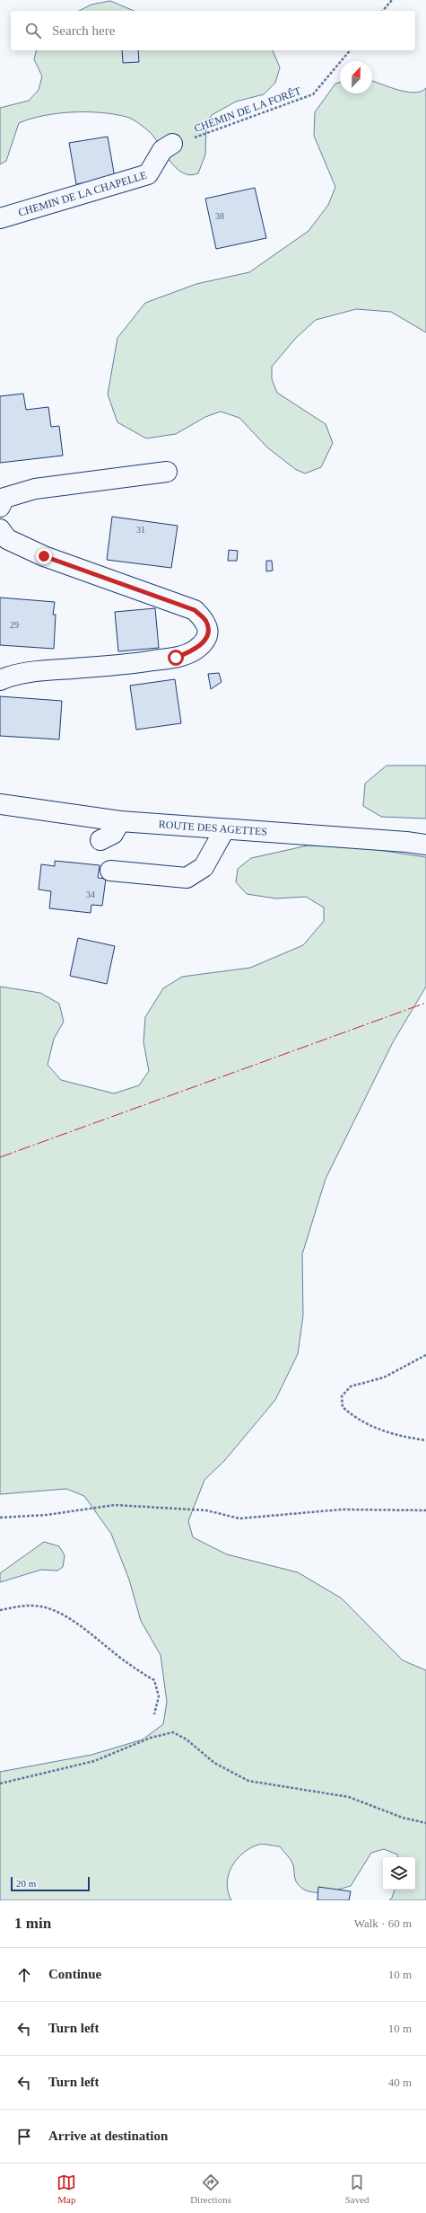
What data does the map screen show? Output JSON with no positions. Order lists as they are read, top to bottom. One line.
{"streets":{"street":["CHEMIN DE LA CHAPELLE","ROUTE DES AGETTES"],"path":["CHEMIN DE LA FORÊT"]},"crossings":[["CHEMIN DE LA FORÊT","CHEMIN DE LA CHAPELLE"]],"house_numbers":["38","31","29","34"],"scale_bar":"20 m","north":"top right","page":{"search":"Search here","scale":"20 m","heading":["1 min","Walk · 60 m"],"list":[["Continue","10 m"],["Turn left","10 m"],["Turn left","40 m"],"Arrive at destination"],"nav":["Map","Directions","Saved"]}}
